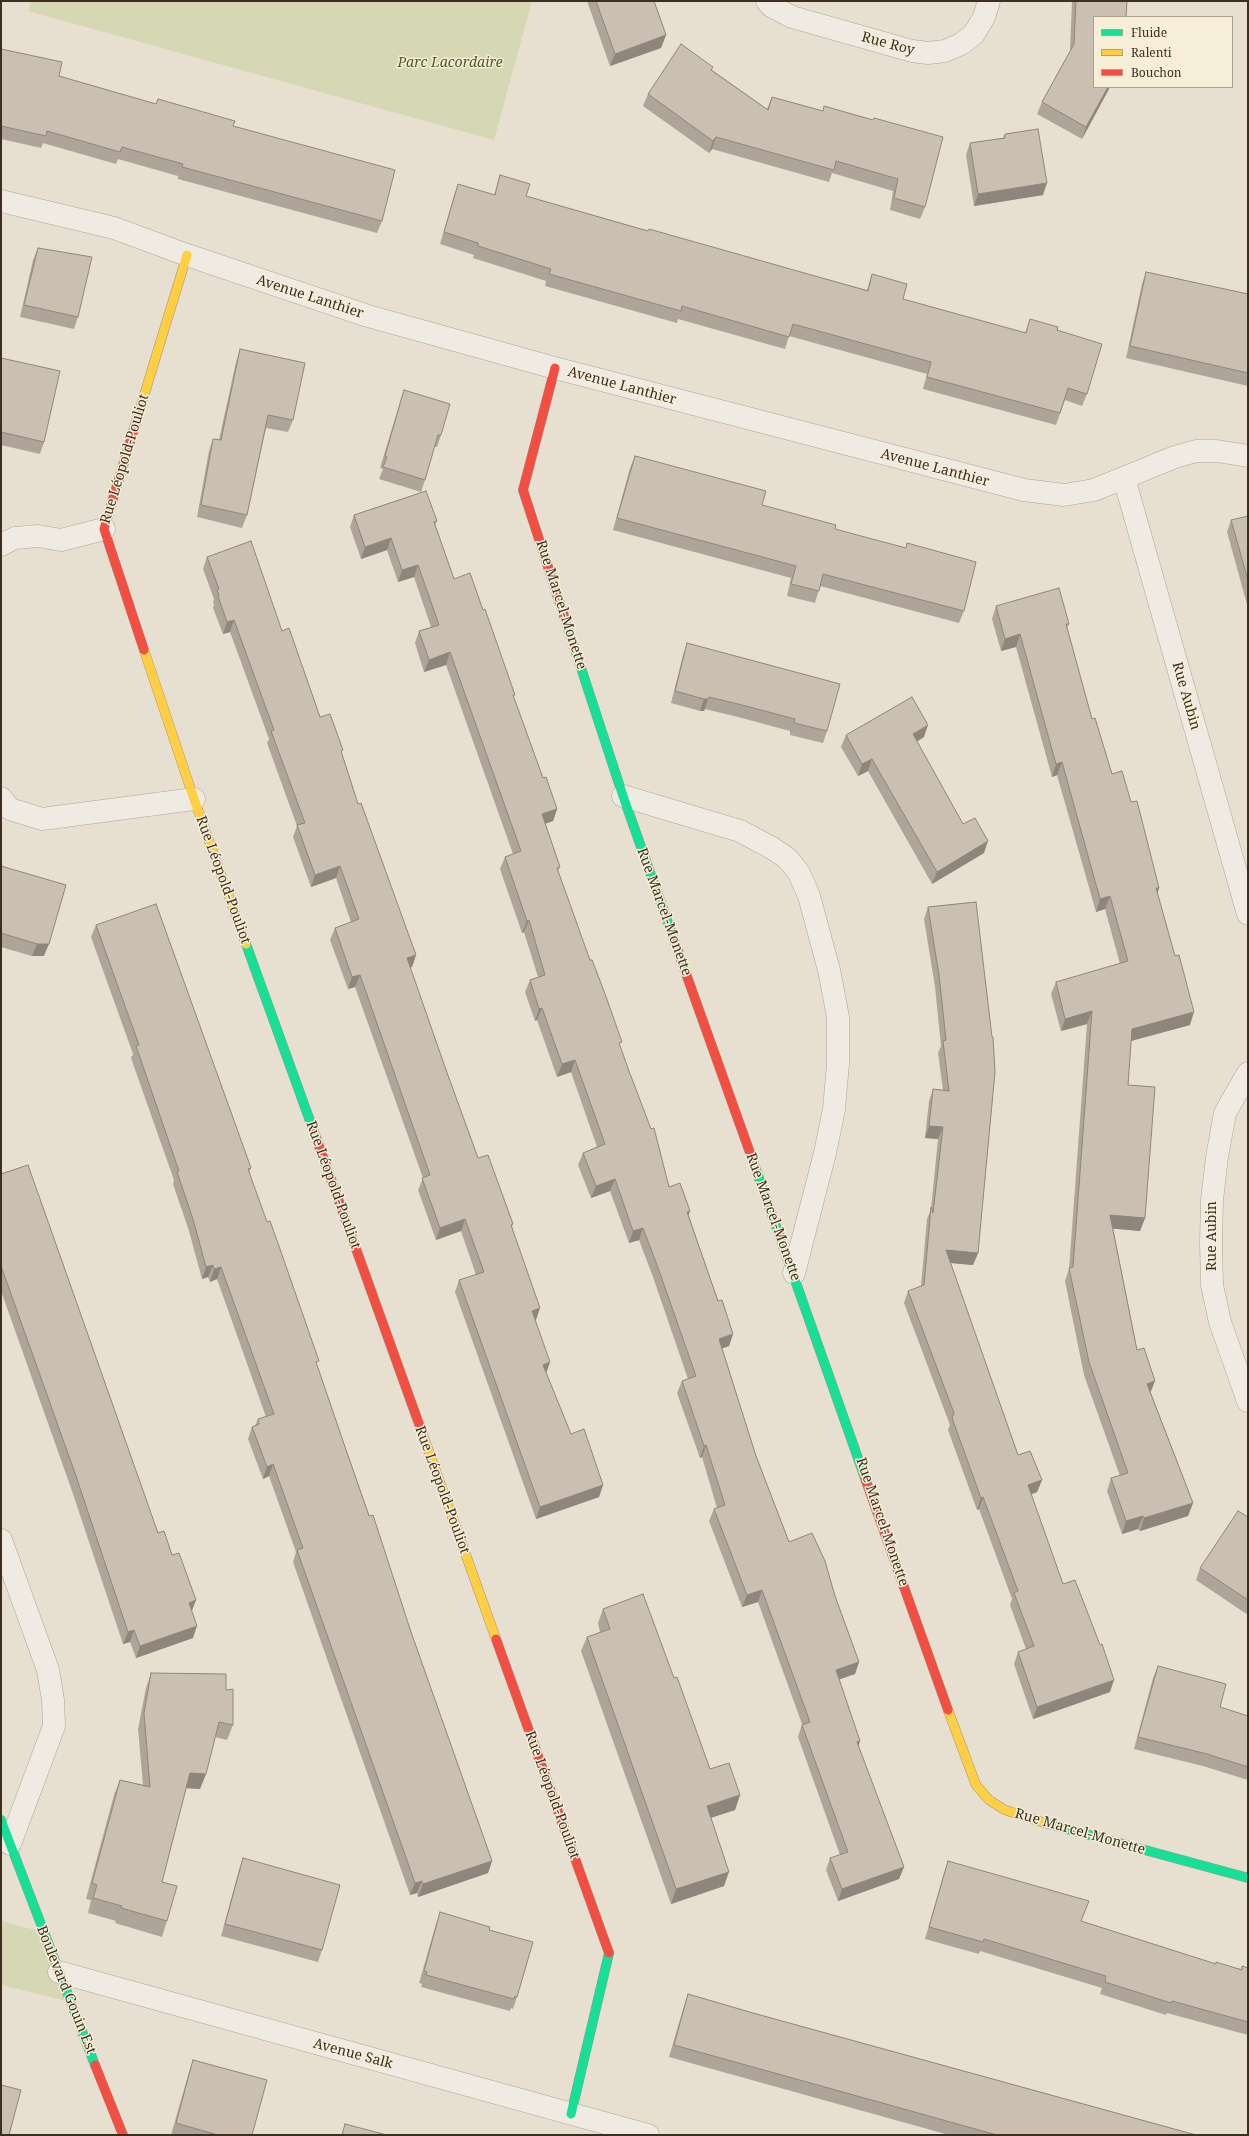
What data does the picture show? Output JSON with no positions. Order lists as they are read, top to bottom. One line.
{"streets":{"street":["Rue Roy","Avenue Lanthier","Rue Léopold-Pouliot","Rue Marcel-Monette","Rue Aubin","Boulevard Gouin Est","Avenue Salk"]},"crossings":[["Avenue Lanthier","Rue Léopold-Pouliot"],["Avenue Lanthier","Rue Marcel-Monette"],["Avenue Lanthier","Rue Aubin"],["Rue Léopold-Pouliot","Avenue Salk"],["Boulevard Gouin Est","Avenue Salk"]],"parks":["Parc Lacordaire"],"legend":["Fluide","Ralenti","Bouchon"]}
